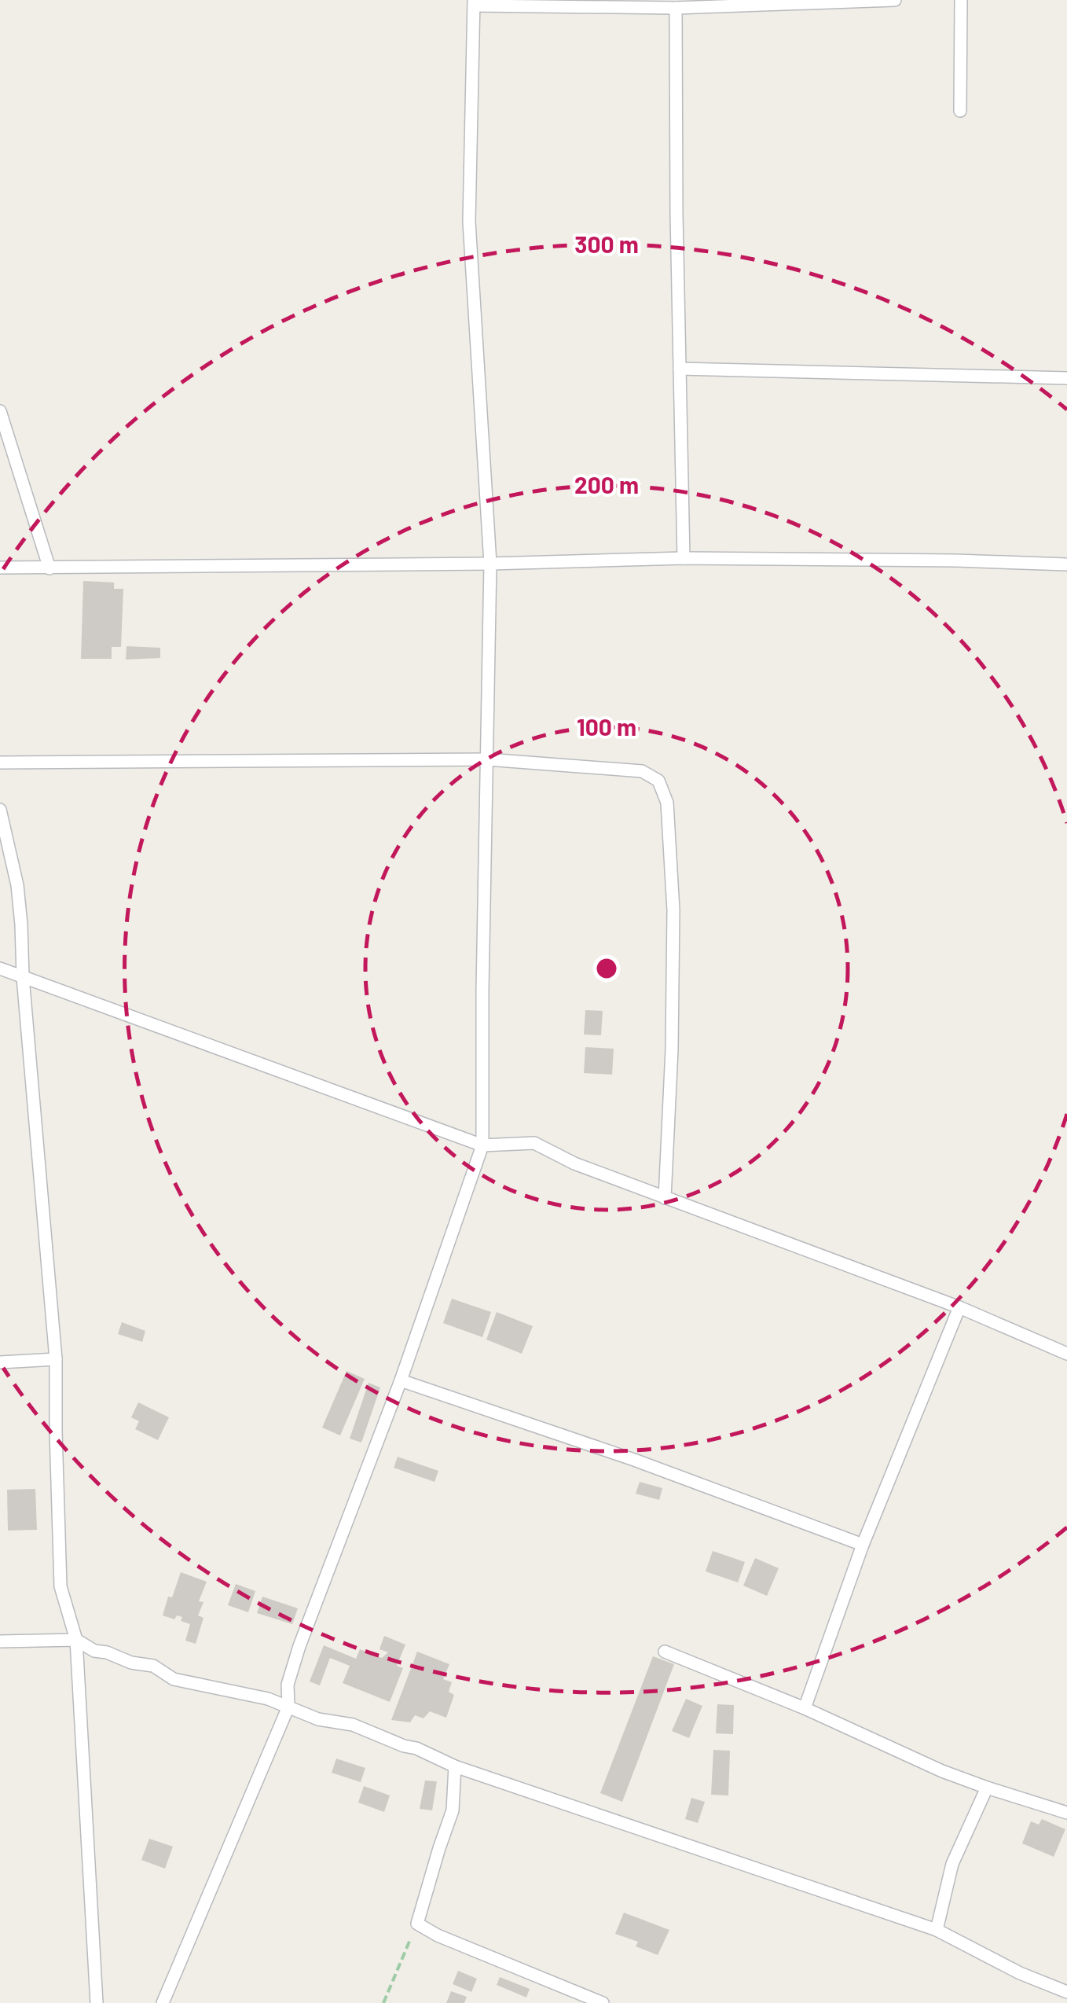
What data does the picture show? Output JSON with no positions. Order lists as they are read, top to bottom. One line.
{"rings":["300 m","200 m","100 m"]}
